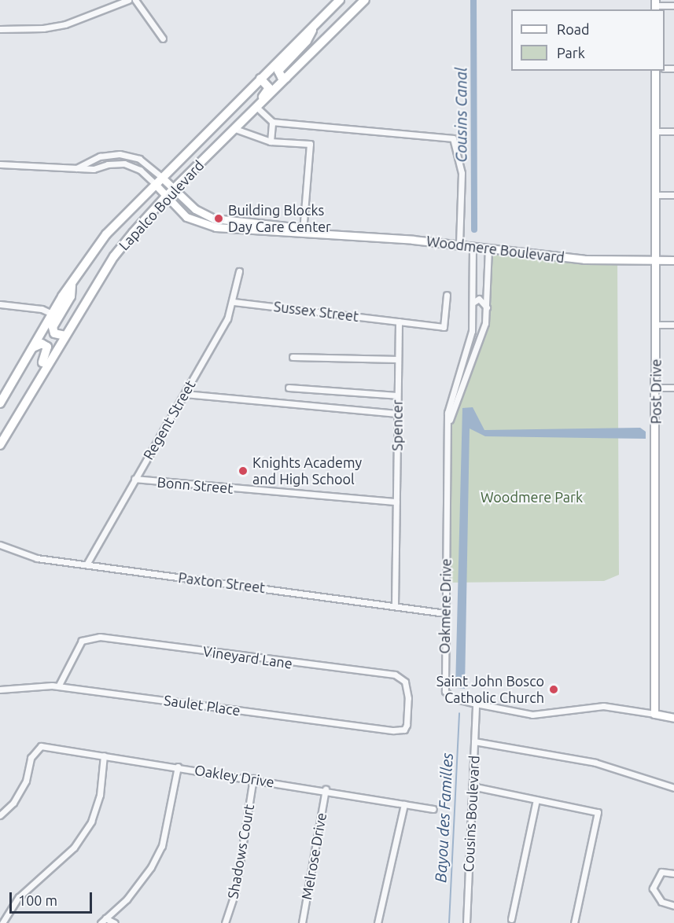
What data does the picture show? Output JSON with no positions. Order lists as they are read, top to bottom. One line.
{"streets":{"main road":["Lapalco Boulevard"],"street":["Woodmere Boulevard","Sussex Street","Post Drive","Regent Street","Spencer","Bonn Street","Paxton Street","Oakmere Drive","Vineyard Lane","Saulet Place","Oakley Drive","Cousins Boulevard","Shadows Court","Melrose Drive"]},"crossings":[["Lapalco Boulevard","Woodmere Boulevard"],["Woodmere Boulevard","Post Drive"],["Woodmere Boulevard","Oakmere Drive"],["Sussex Street","Regent Street"],["Sussex Street","Spencer"],["Post Drive","Oakmere Drive"],["Regent Street","Bonn Street"],["Regent Street","Paxton Street"],["Spencer","Bonn Street"],["Spencer","Paxton Street"],["Paxton Street","Oakmere Drive"],["Oakmere Drive","Cousins Boulevard"],["Vineyard Lane","Saulet Place"],["Oakley Drive","Shadows Court"],["Oakley Drive","Melrose Drive"]],"water":["Cousins Canal","Bayou des Familles"],"parks":["Woodmere Park"],"places":["Building Blocks Day Care Center","Knights Academy and High School","Saint John Bosco Catholic Church"],"legend":["Road","Park"],"scale_bar":"100 m"}
